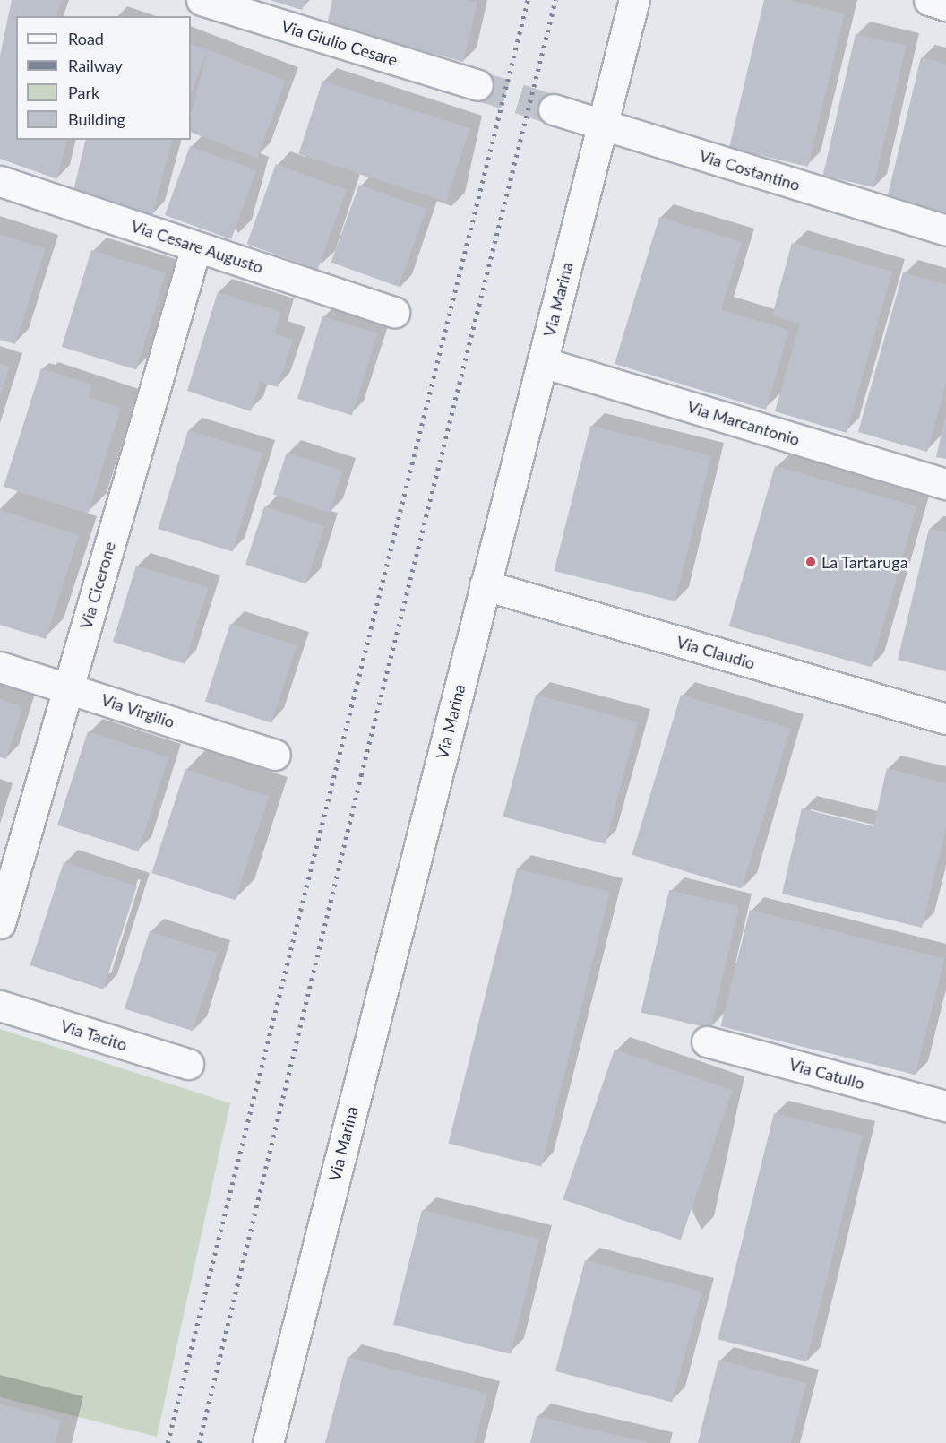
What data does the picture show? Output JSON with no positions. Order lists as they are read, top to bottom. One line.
{"streets":{"street":["Via Giulio Cesare","Via Costantino","Via Cesare Augusto","Via Marina","Via Marcantonio","Via Cicerone","Via Claudio","Via Virgilio","Via Tacito","Via Catullo"]},"crossings":[["Via Costantino","Via Marina"],["Via Cesare Augusto","Via Cicerone"],["Via Marina","Via Marcantonio"],["Via Marina","Via Claudio"],["Via Cicerone","Via Virgilio"]],"places":["La Tartaruga"],"legend":["Road","Railway","Park","Building"]}
